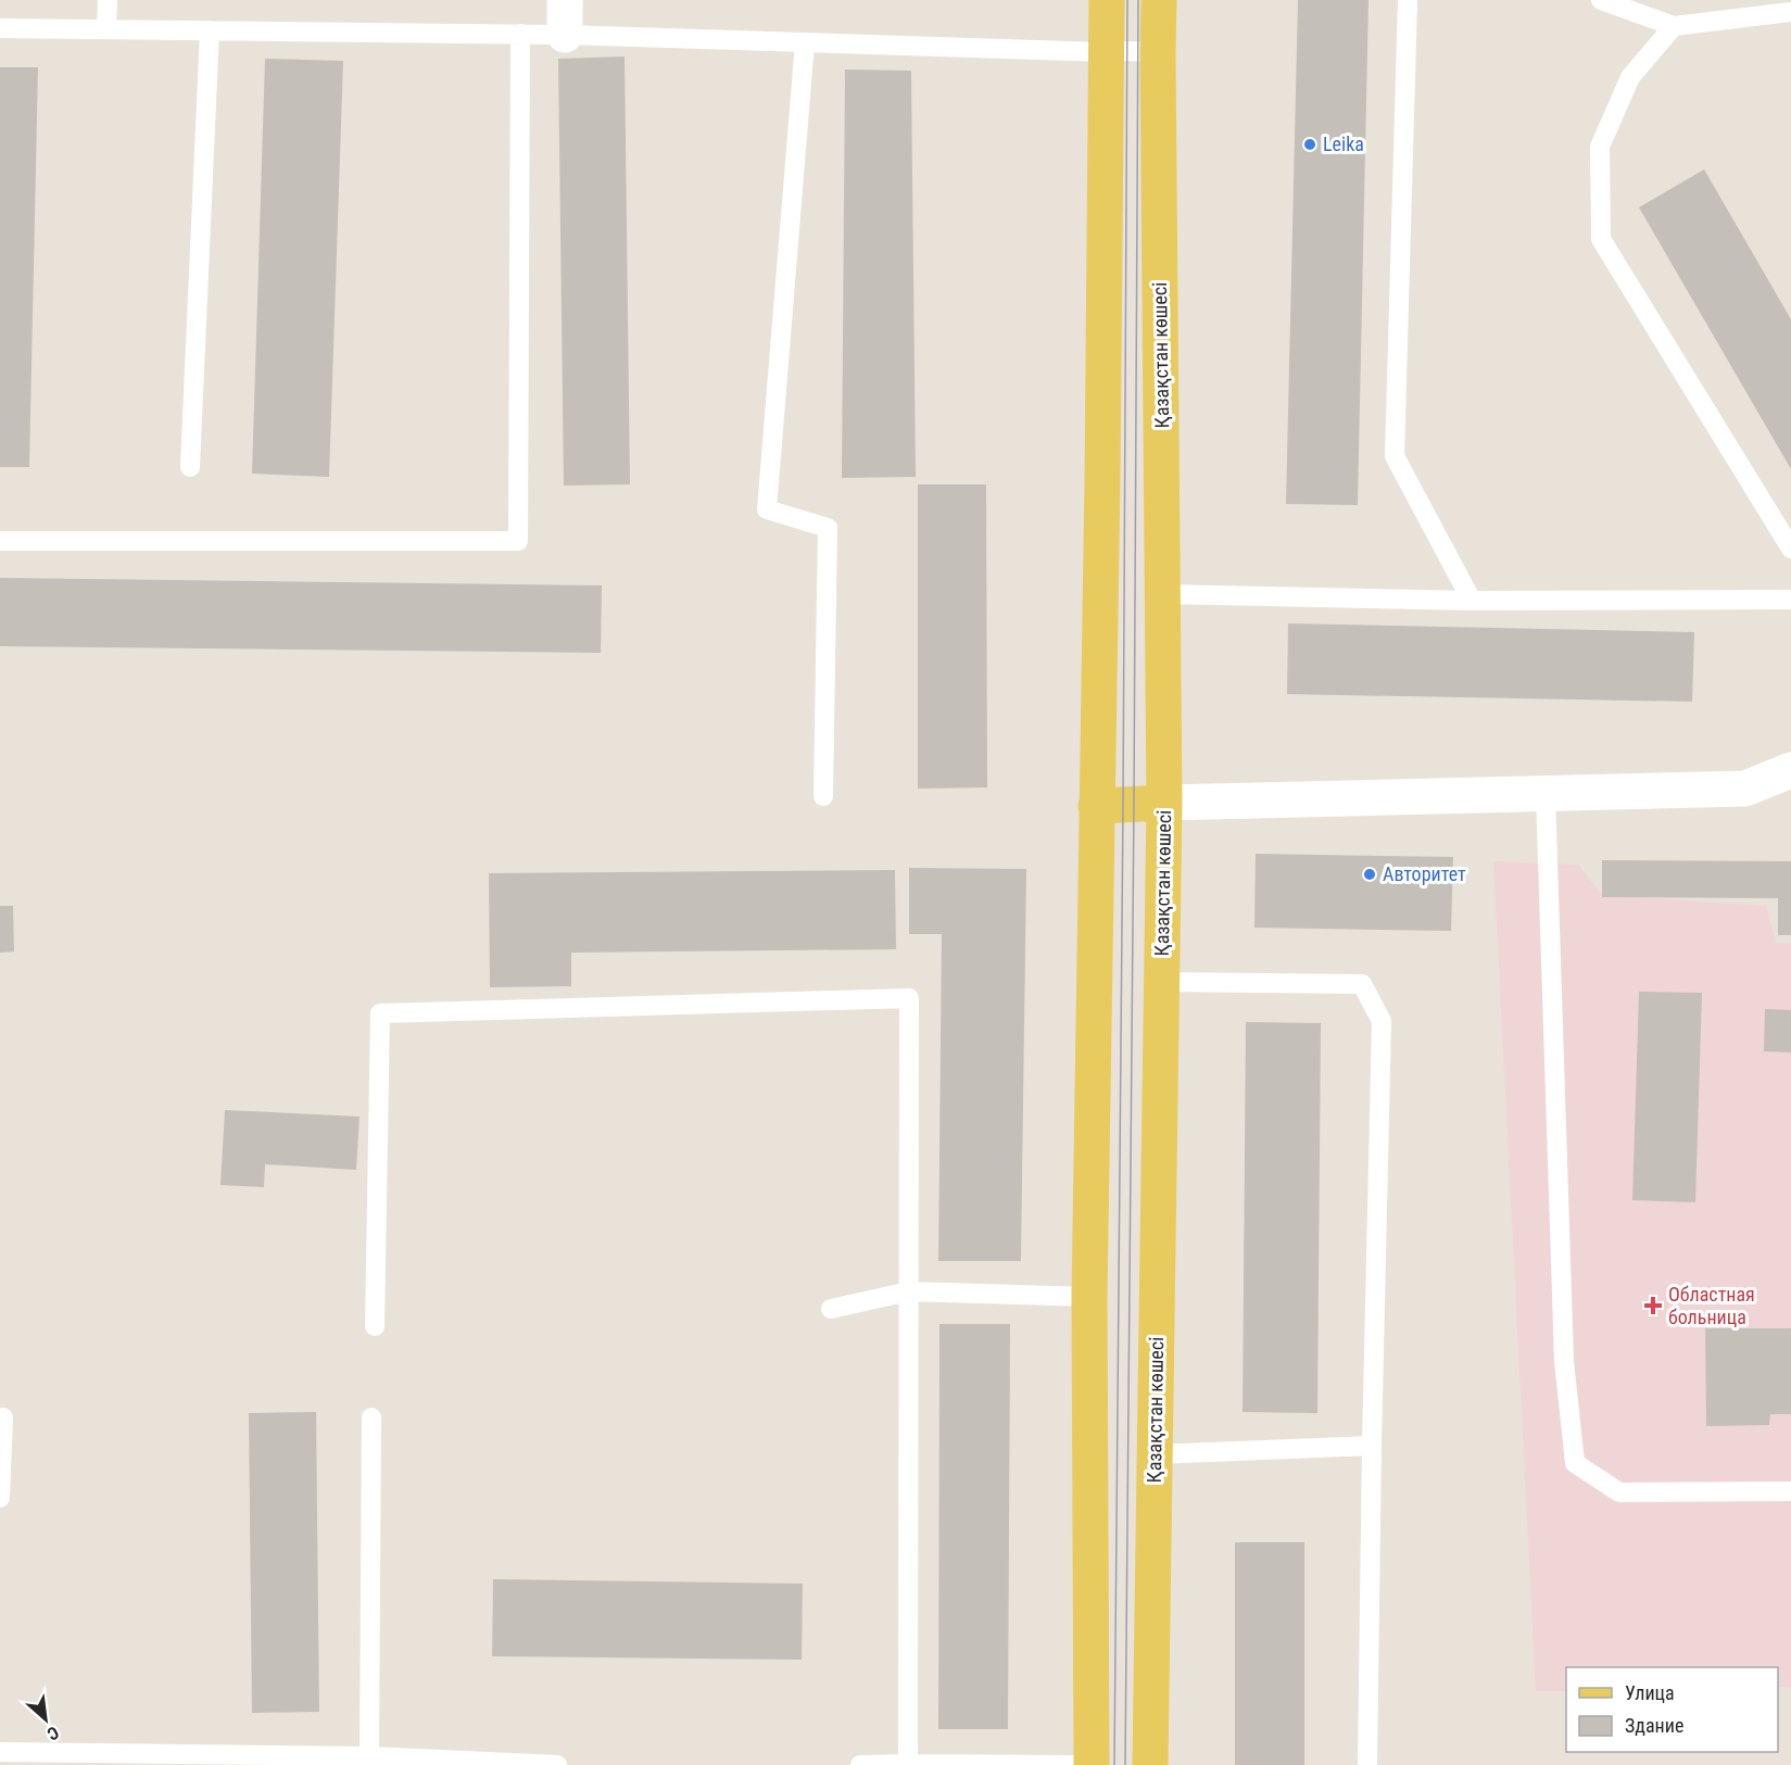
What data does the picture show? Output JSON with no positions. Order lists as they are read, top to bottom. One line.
{"streets":{"main road":["Қазақстан көшесі"]},"places":{"other":["Leika","Авторитет"],"health":["Областная больница"]},"legend":["Улица","Здание"],"north":"bottom right"}
